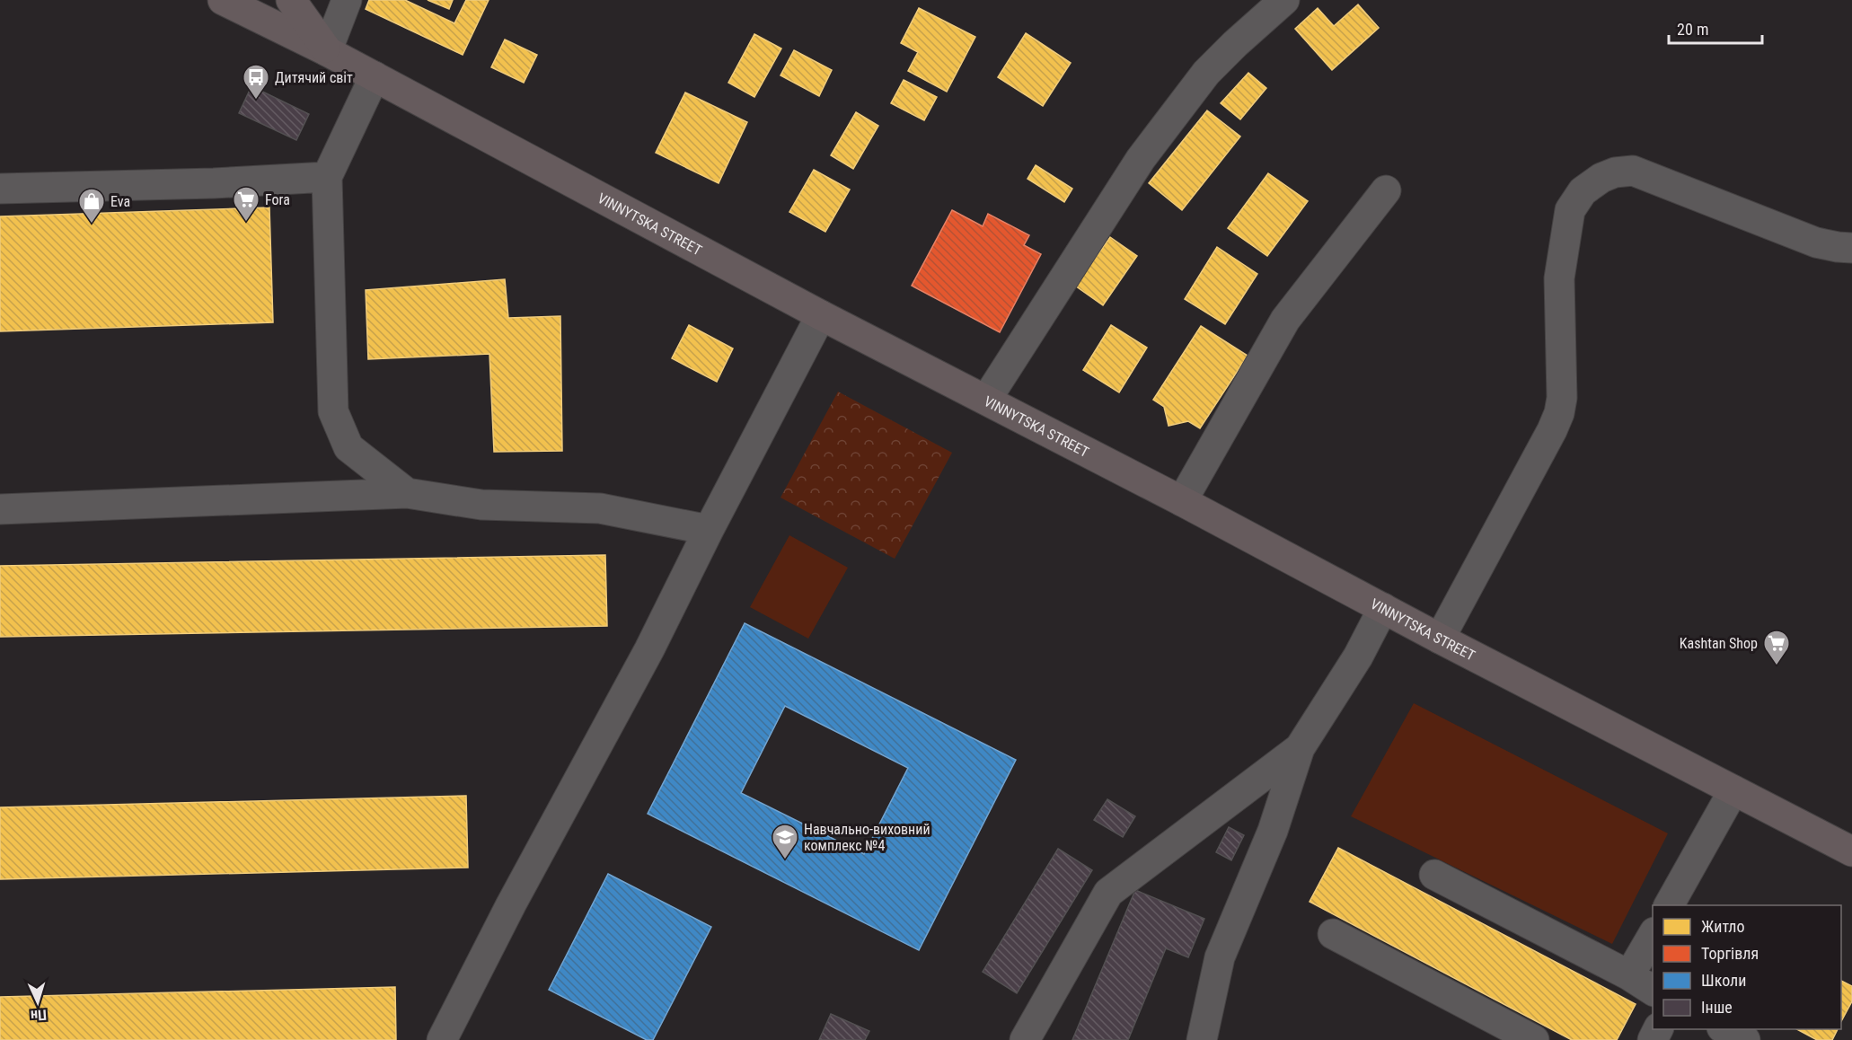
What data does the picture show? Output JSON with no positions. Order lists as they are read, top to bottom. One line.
{"streets":{"main road":["VINNYTSKA STREET"]},"places":{"bus stop":["Дитячий світ"],"supermarket":["Fora","Kashtan Shop"],"shop":["Eva"],"school or university":["Навчально-виховний комплекс №4"]},"legend":["Житло","Торгівля","Школи","Інше"],"scale_bar":"20 m","north":"bottom"}
